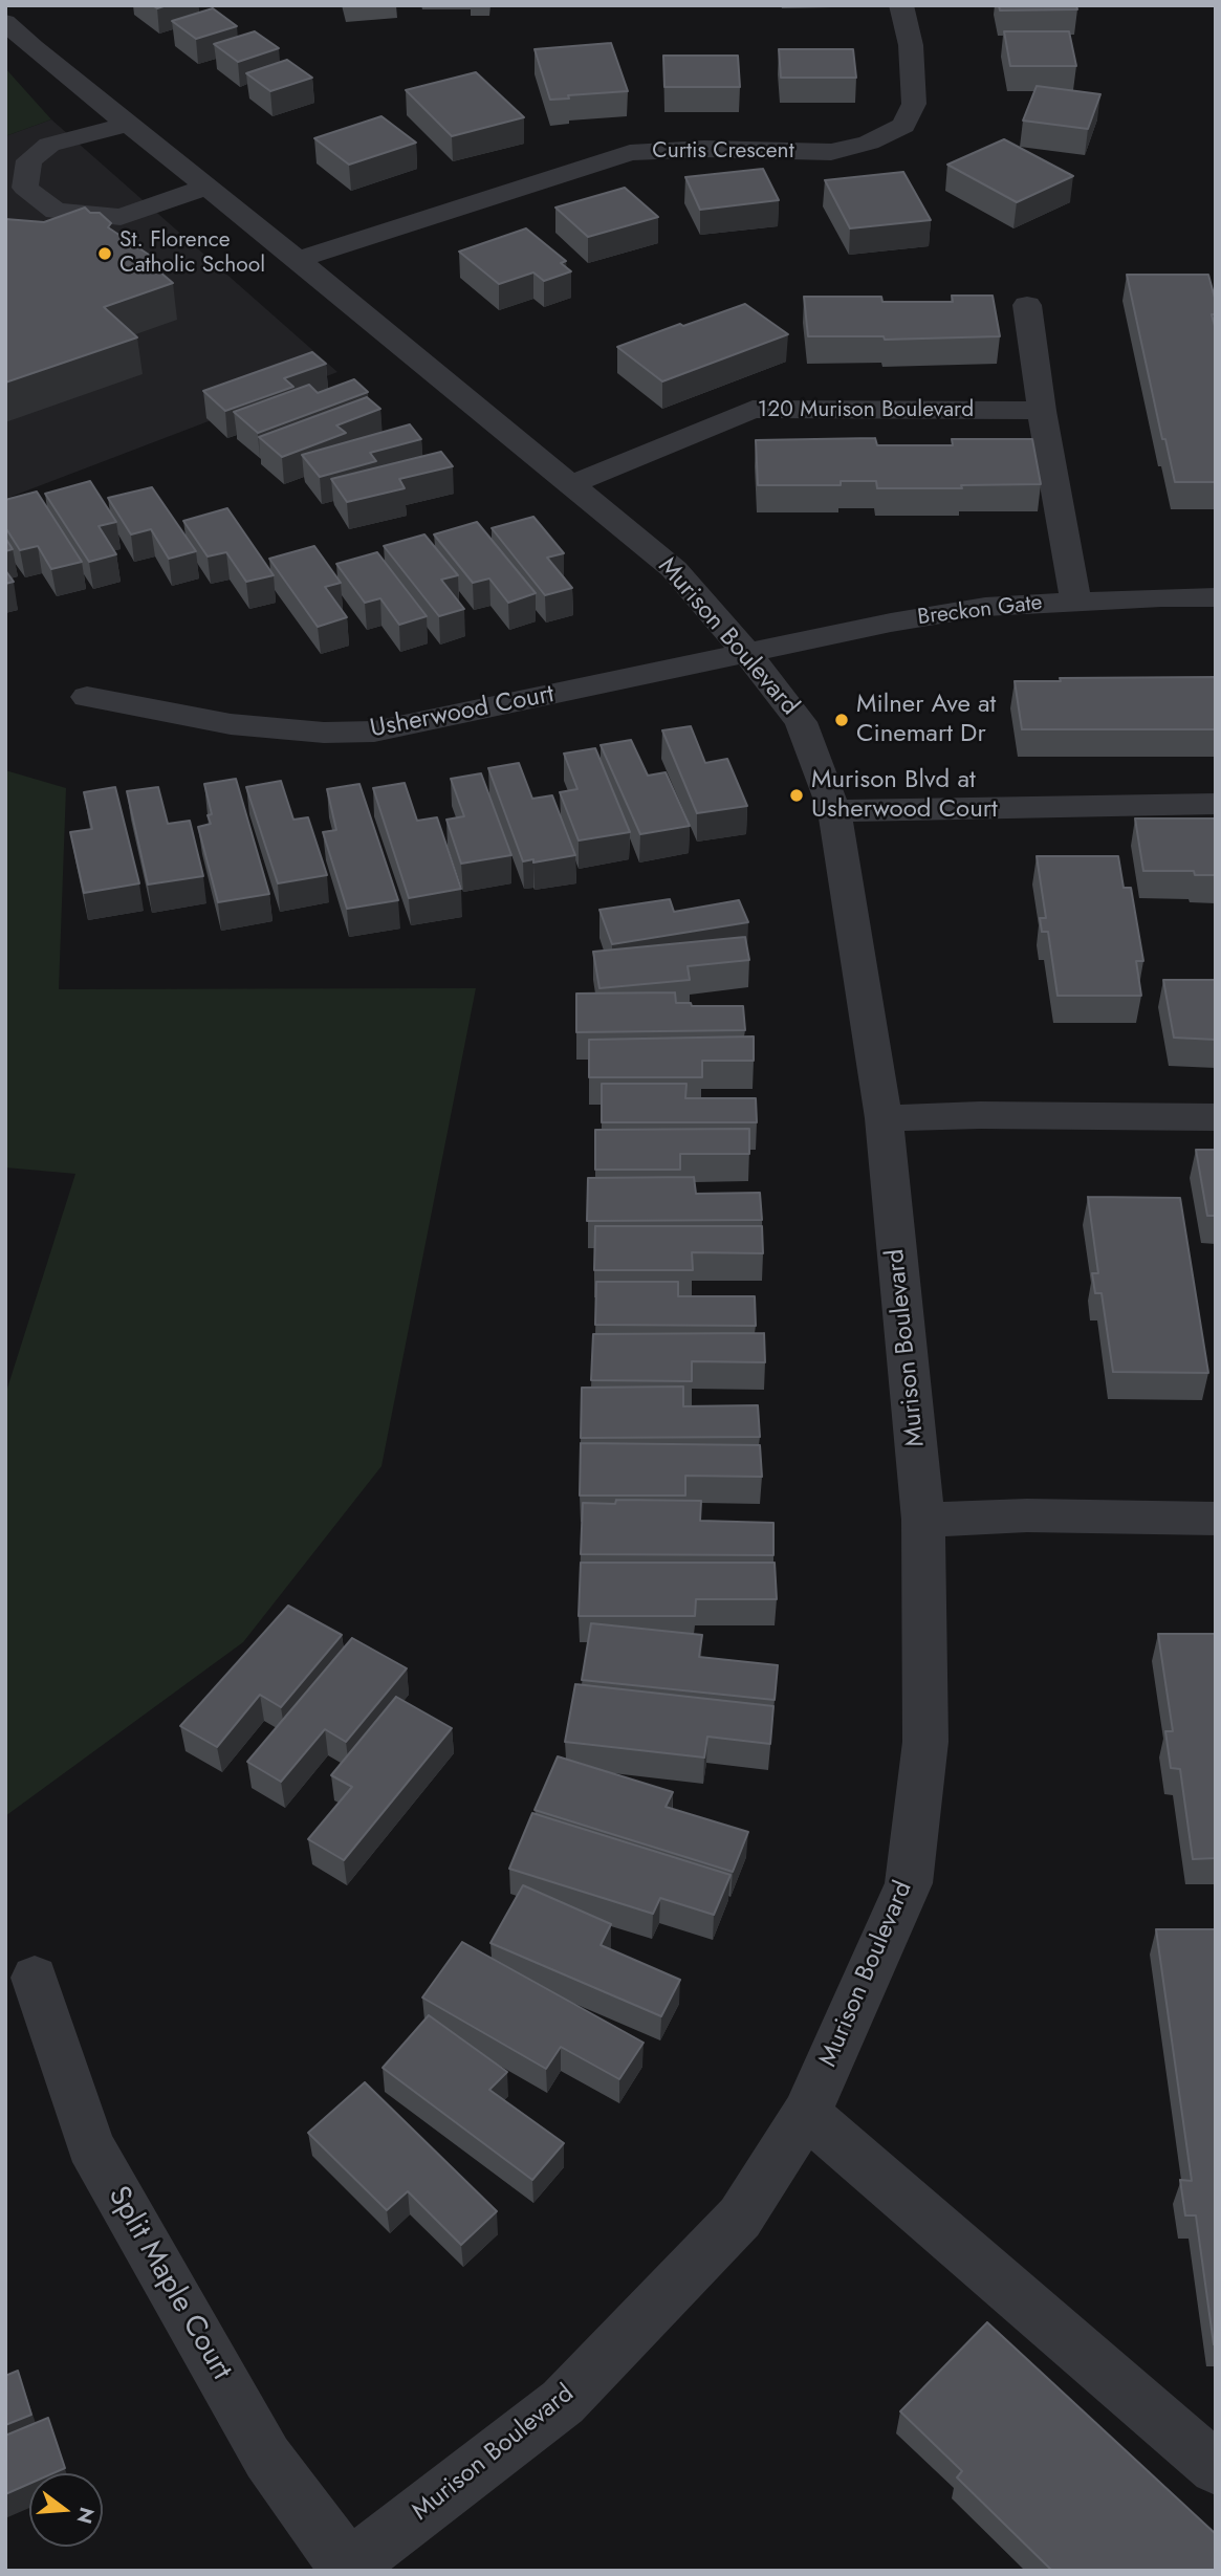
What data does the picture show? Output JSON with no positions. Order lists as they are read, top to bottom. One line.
{"streets":{"street":["Curtis Crescent","120 Murison Boulevard","Breckon Gate","Murison Boulevard","Usherwood Court","Split Maple Court"]},"crossings":[["Curtis Crescent","Murison Boulevard"],["120 Murison Boulevard","Murison Boulevard"],["Breckon Gate","Murison Boulevard"],["Breckon Gate","Usherwood Court"],["Murison Boulevard","Usherwood Court"],["Murison Boulevard","Split Maple Court"]],"places":["St. Florence Catholic School","Milner Ave at Cinemart Dr","Murison Blvd at Usherwood Court"],"north":"right"}
